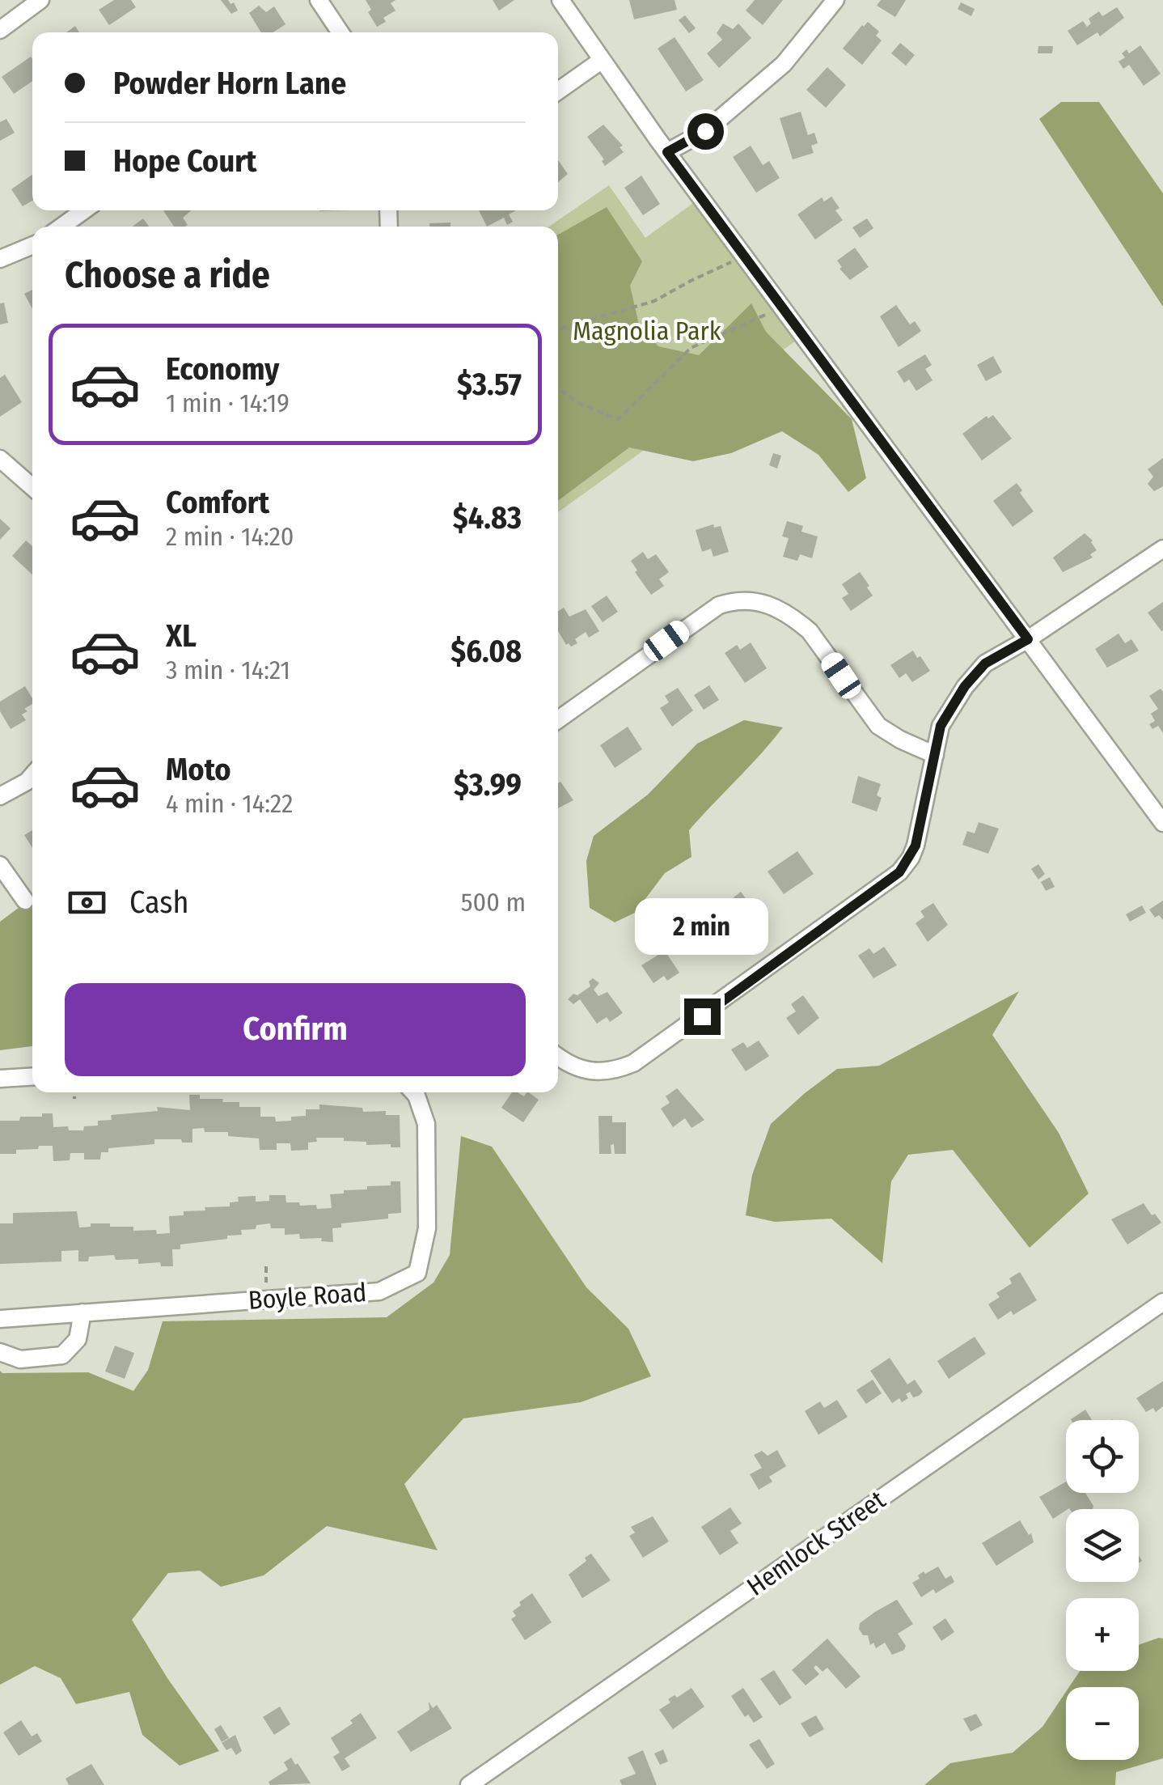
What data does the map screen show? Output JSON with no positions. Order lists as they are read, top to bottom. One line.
{"streets":{"street":["Boyle Road","Hemlock Street"]},"parks":["Magnolia Park"],"page":{"banner":["Powder Horn Lane","Hope Court"],"heading":"Choose a ride","list":[{"name":"Economy","note":"1 min · 14:19","value":"$3.57"},{"name":"Comfort","note":"2 min · 14:20","value":"$4.83"},{"name":"XL","note":"3 min · 14:21","value":"$6.08"},{"name":"Moto","note":"4 min · 14:22","value":"$3.99"}],"pay":["Cash","500 m"],"bubble":"2 min","buttons":"Confirm","map_buttons":["+","−"]}}
